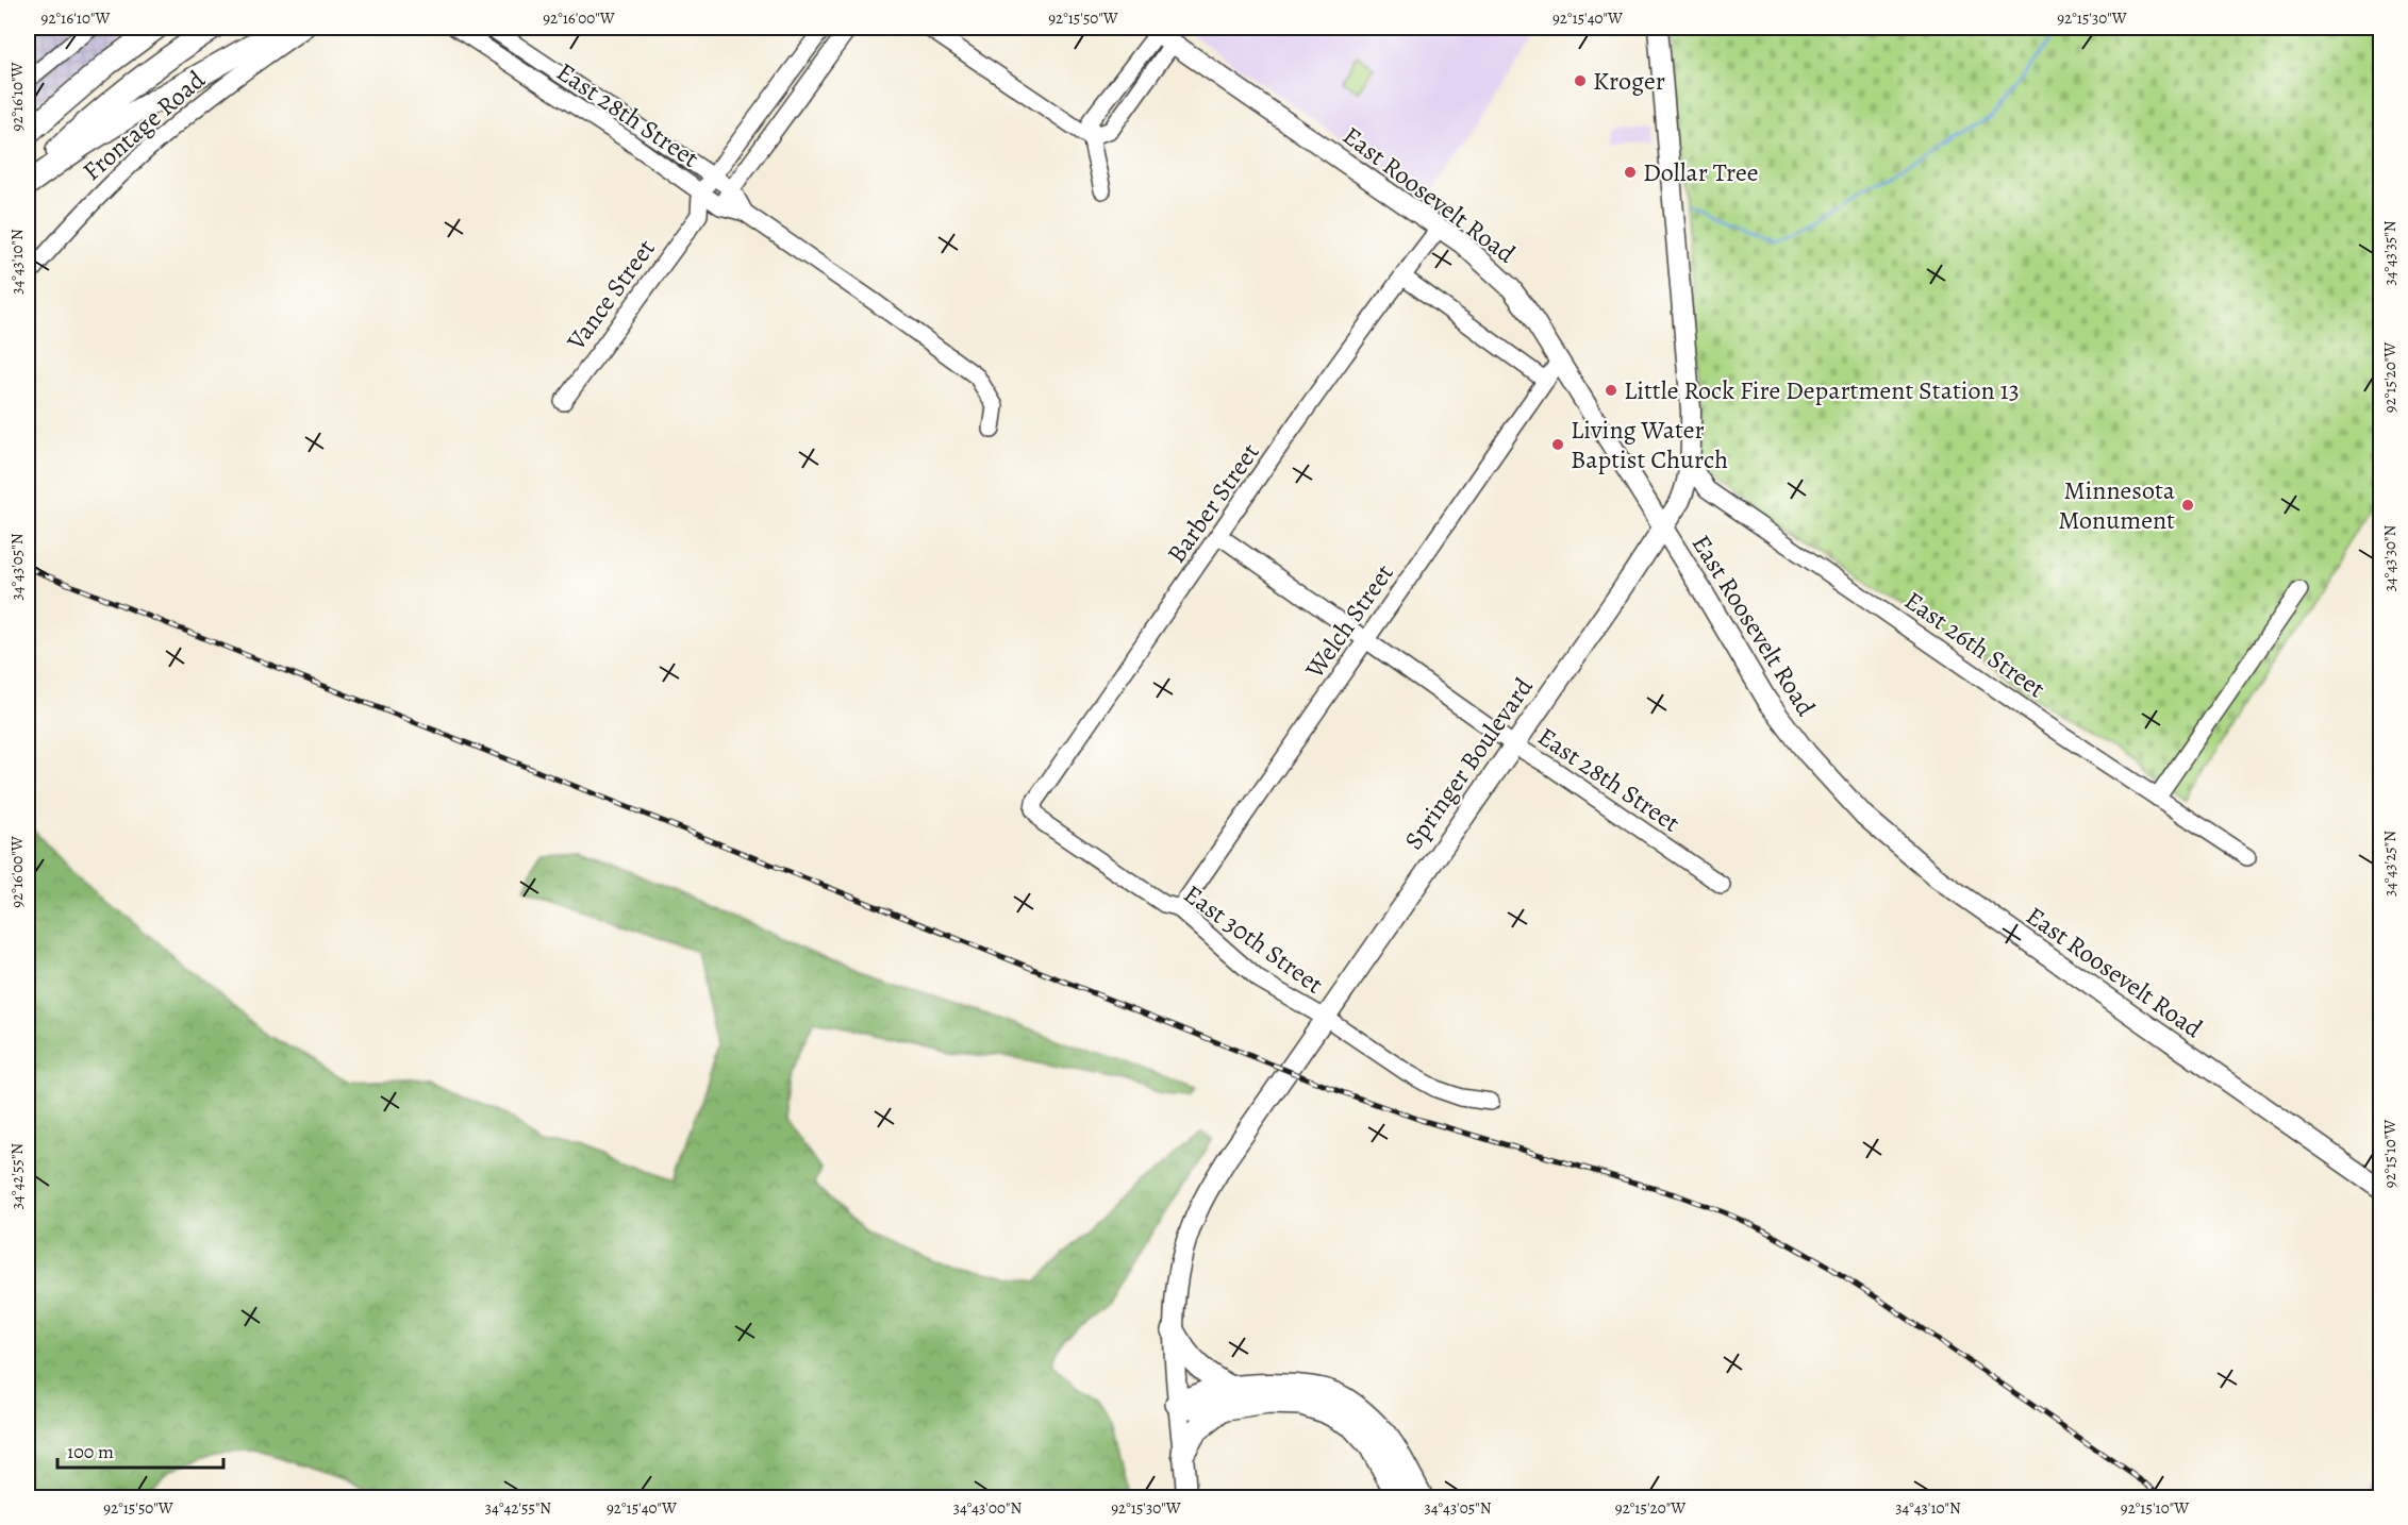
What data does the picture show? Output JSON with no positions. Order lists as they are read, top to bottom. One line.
{"streets":{"main road":["East Roosevelt Road","Springer Boulevard"],"street":["East 28th Street","Frontage Road","Vance Street","Barber Street","Welch Street","East 26th Street","East 30th Street"]},"crossings":[["East 28th Street","Barber Street"],["East 28th Street","Welch Street"],["East 28th Street","Springer Boulevard"],["East Roosevelt Road","Barber Street"],["East Roosevelt Road","Welch Street"],["East Roosevelt Road","Springer Boulevard"],["Barber Street","East 30th Street"],["Welch Street","East 30th Street"],["East 26th Street","Springer Boulevard"],["Springer Boulevard","East 30th Street"]],"places":["Kroger","Dollar Tree","Little Rock Fire Department Station 13","Living Water Baptist Church","Minnesota Monument"],"scale_bar":"100 m","coordinates":["92°16'10\"W","92°16'00\"W","92°15'50\"W","92°15'40\"W","92°15'30\"W","34°43'35\"N","34°43'10\"N","92°15'20\"W","34°43'30\"N","34°43'05\"N","34°43'25\"N","92°15'10\"W","34°42'55\"N","34°43'00\"N"]}
